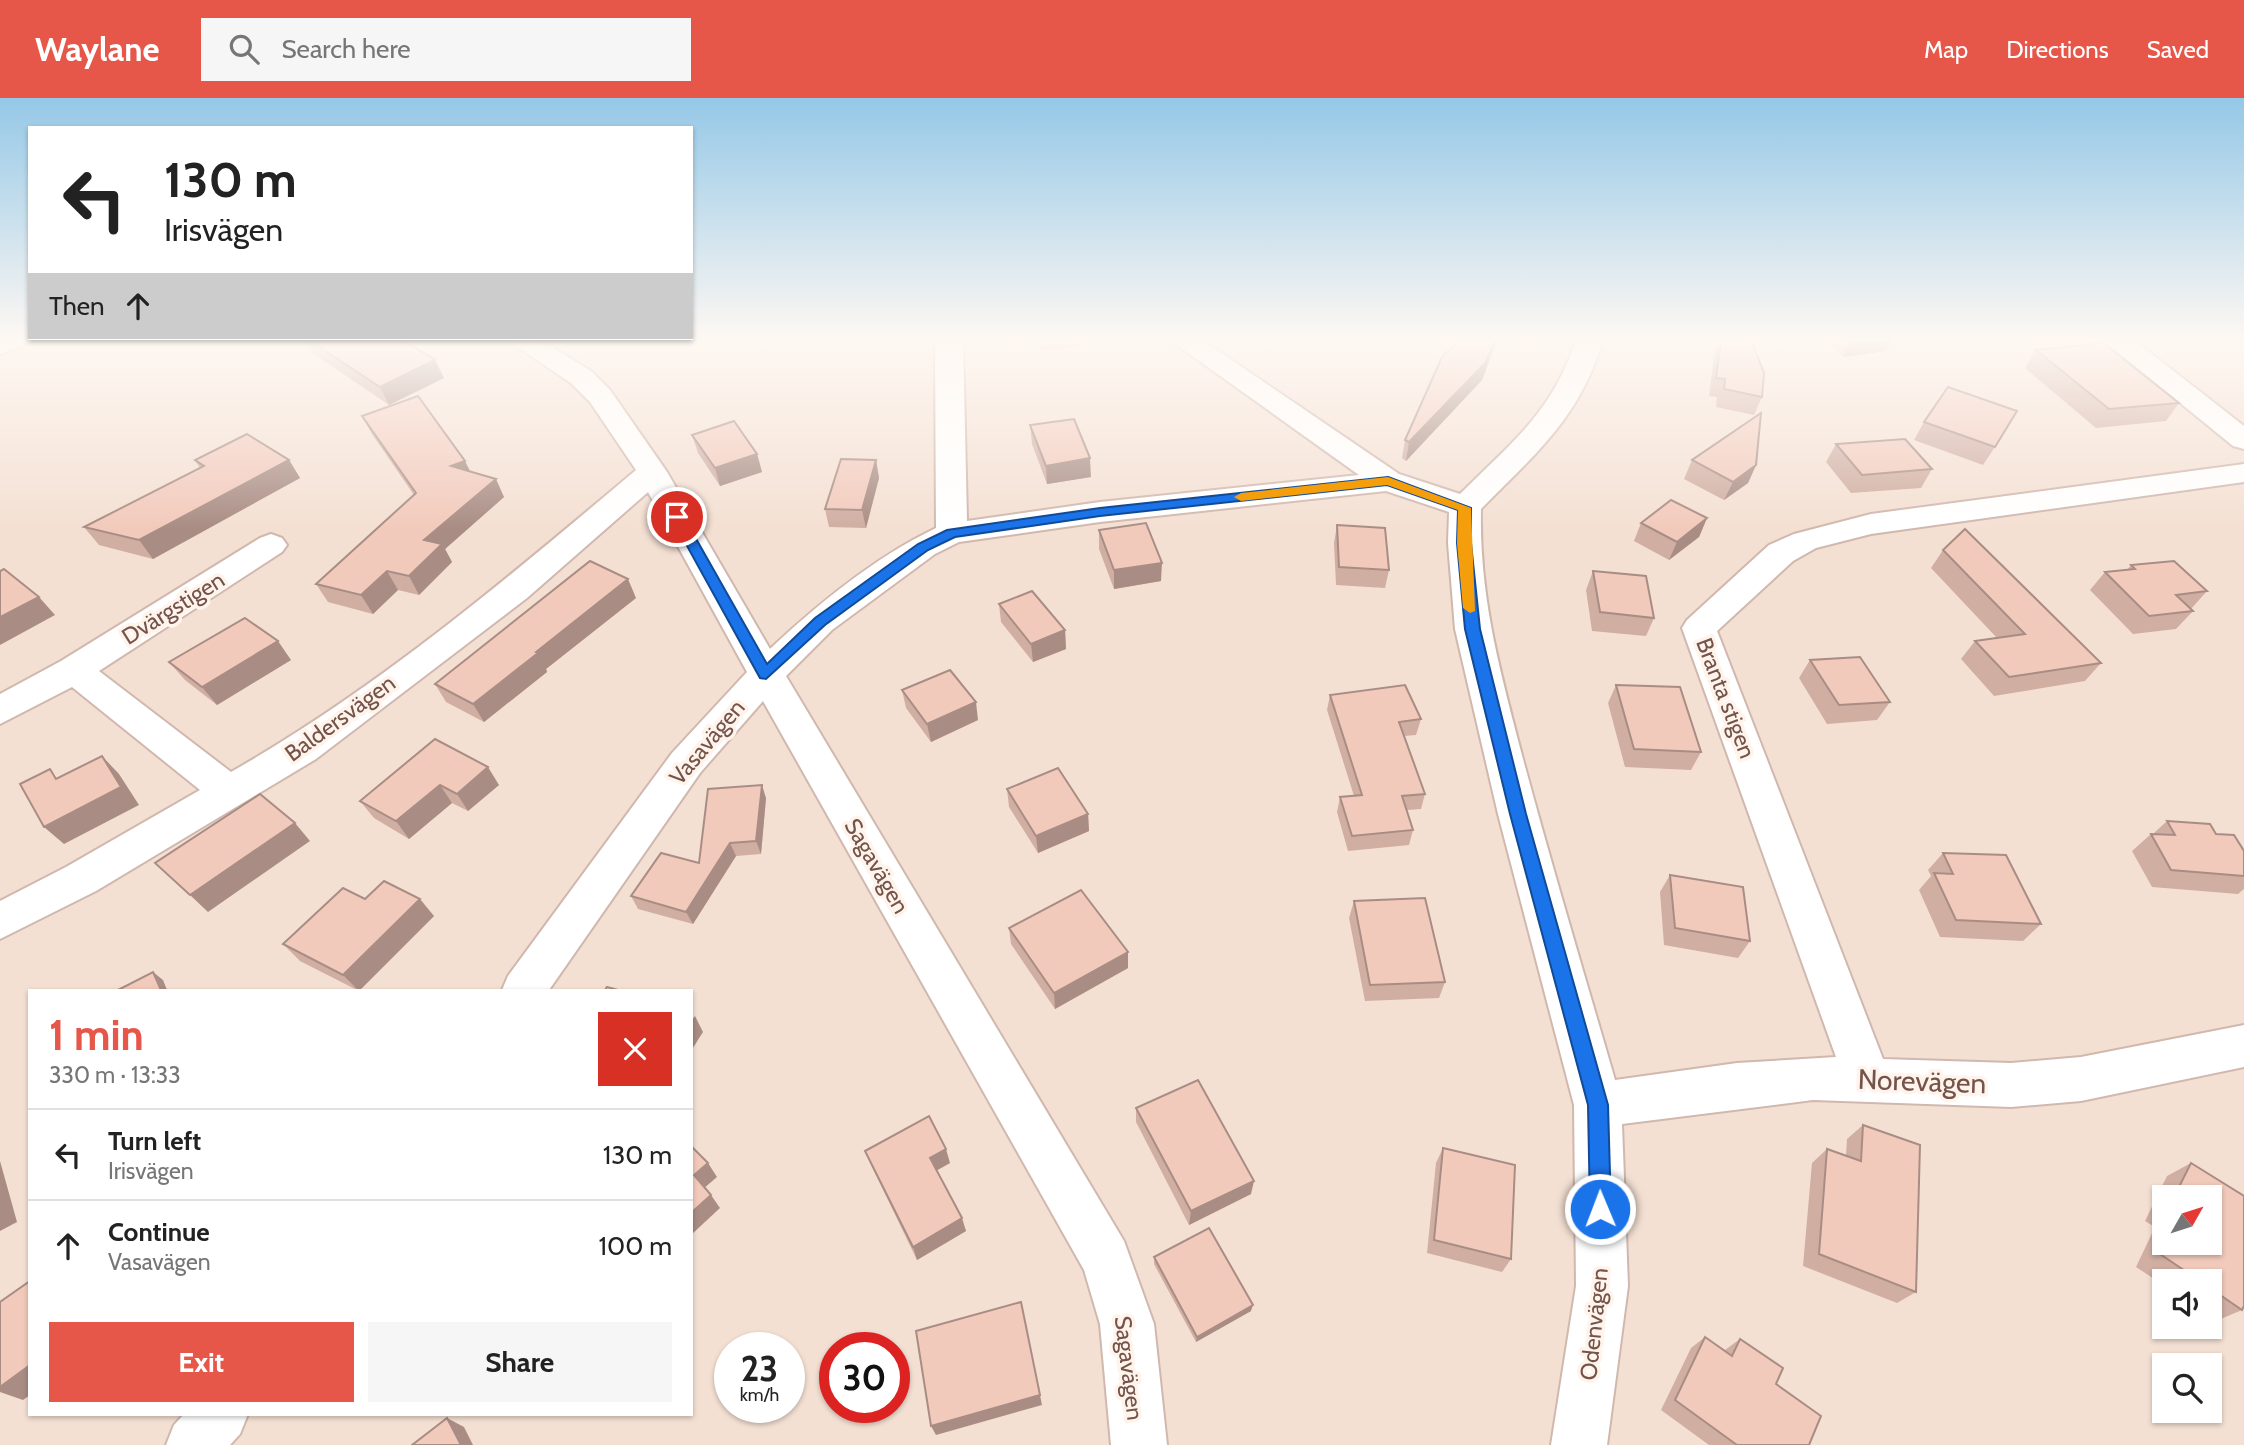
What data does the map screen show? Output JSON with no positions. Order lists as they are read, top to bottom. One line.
{"streets":{"street":["Dvärgstigen","Branta stigen","Baldersvägen","Vasavägen","Sagavägen","Norevägen","Odenvägen"]},"crossings":[["Branta stigen","Norevägen"],["Baldersvägen","Sagavägen"],["Vasavägen","Sagavägen"],["Norevägen","Odenvägen"]],"north":"top right","page":{"header":"Waylane","search":"Search here","nav":["Map","Directions","Saved"],"turn":["130 m","Irisvägen"],"then":"Then","heading":["1 min","330 m · 13:33"],"list":[{"name":"Turn left","note":"Irisvägen","value":"130 m"},{"name":"Continue","note":"Vasavägen","value":"100 m"}],"buttons":["Exit","Share"],"speed":"23 km/h","limit":"30"}}
